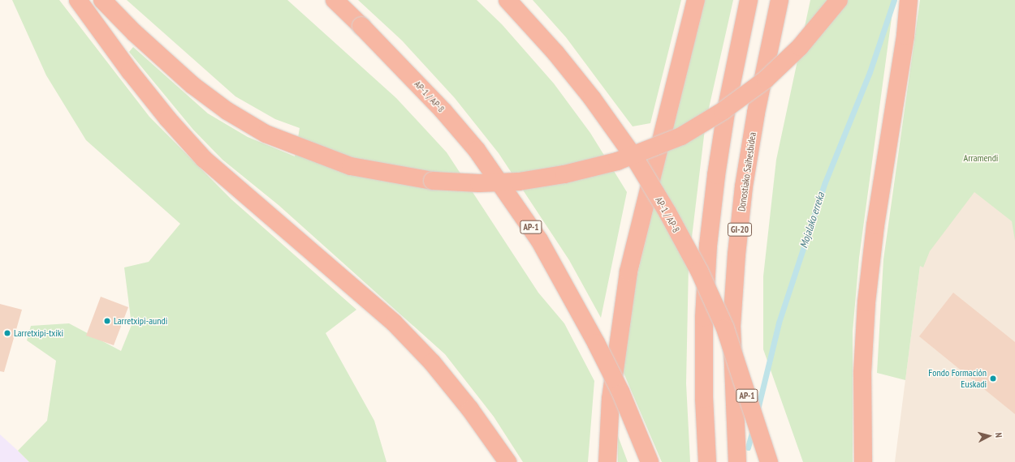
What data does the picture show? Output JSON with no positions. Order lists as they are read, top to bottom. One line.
{"streets":{"highway":["AP-1 / AP-8","Donostiako Saihesbidea","AP-1","GI-20"]},"water":["Mojalako erreka"],"parks":["Arramendi"],"places":["Larretxipi-aundi","Larretxipi-txiki","Fondo Formación Euskadi"],"north":"right"}
